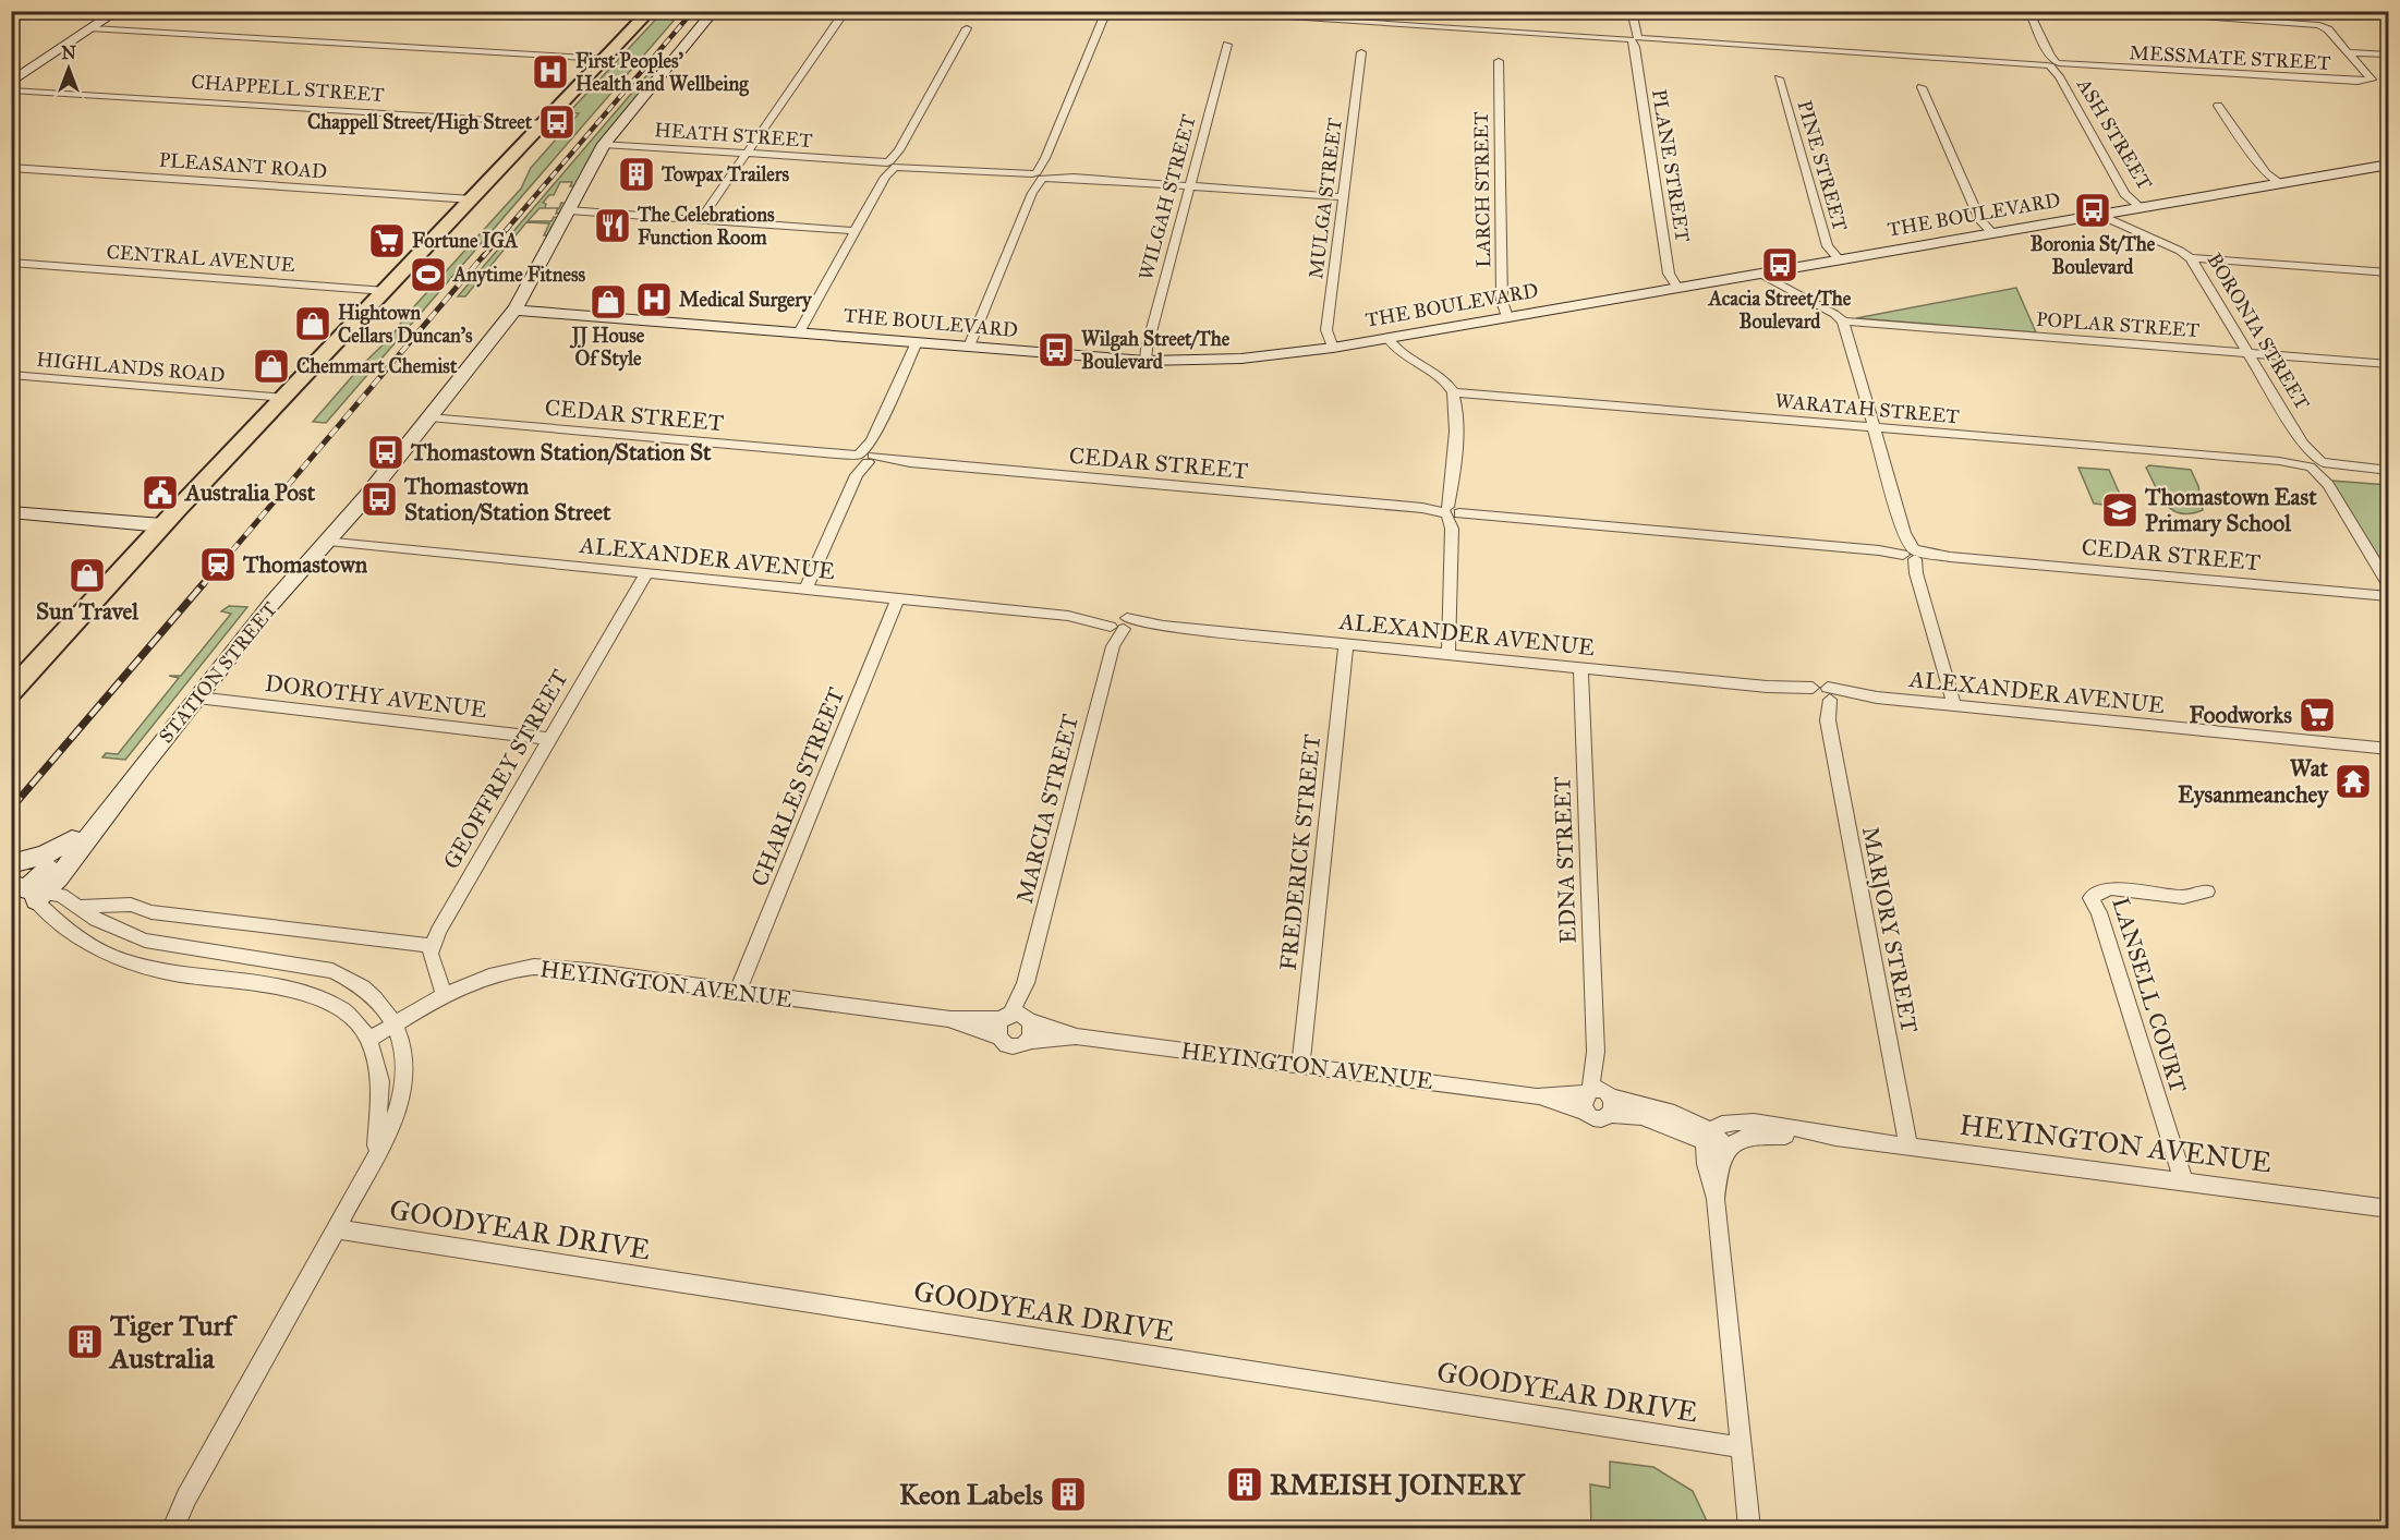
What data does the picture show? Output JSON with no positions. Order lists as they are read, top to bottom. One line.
{"streets":{"street":["MESSMATE STREET","CHAPPELL STREET","ASH STREET","HEATH STREET","PLEASANT ROAD","PLANE STREET","PINE STREET","LARCH STREET","WILGAH STREET","MULGA STREET","THE BOULEVARD","CENTRAL AVENUE","POPLAR STREET","BORONIA STREET","HIGHLANDS ROAD","WARATAH STREET","CEDAR STREET","ALEXANDER AVENUE","STATION STREET","DOROTHY AVENUE","GEOFFREY STREET","CHARLES STREET","MARCIA STREET","FREDERICK STREET","EDNA STREET","MARJORY STREET","HEYINGTON AVENUE","LANSELL COURT","GOODYEAR DRIVE"]},"crossings":[["MESSMATE STREET","ASH STREET"],["MESSMATE STREET","PLANE STREET"],["ASH STREET","THE BOULEVARD"],["HEATH STREET","WILGAH STREET"],["HEATH STREET","MULGA STREET"],["HEATH STREET","STATION STREET"],["PLANE STREET","THE BOULEVARD"],["PINE STREET","THE BOULEVARD"],["LARCH STREET","THE BOULEVARD"],["WILGAH STREET","THE BOULEVARD"],["MULGA STREET","THE BOULEVARD"],["THE BOULEVARD","BORONIA STREET"],["THE BOULEVARD","STATION STREET"],["POPLAR STREET","BORONIA STREET"],["BORONIA STREET","WARATAH STREET"],["CEDAR STREET","STATION STREET"],["ALEXANDER AVENUE","STATION STREET"],["ALEXANDER AVENUE","GEOFFREY STREET"],["ALEXANDER AVENUE","CHARLES STREET"],["ALEXANDER AVENUE","MARCIA STREET"],["ALEXANDER AVENUE","FREDERICK STREET"],["ALEXANDER AVENUE","EDNA STREET"],["ALEXANDER AVENUE","MARJORY STREET"],["STATION STREET","DOROTHY AVENUE"],["DOROTHY AVENUE","GEOFFREY STREET"],["CHARLES STREET","HEYINGTON AVENUE"],["MARCIA STREET","HEYINGTON AVENUE"],["FREDERICK STREET","HEYINGTON AVENUE"],["EDNA STREET","HEYINGTON AVENUE"],["MARJORY STREET","HEYINGTON AVENUE"],["HEYINGTON AVENUE","LANSELL COURT"]],"places":{"hospital":["First Peoples' Health and Wellbeing","Medical Surgery"],"bus stop":["Chappell Street/High Street","Boronia St/The Boulevard","Acacia Street/The Boulevard","Wilgah Street/The Boulevard","Thomastown Station/Station St","Thomastown Station/Station Street"],"building":["Towpax Trailers","Tiger Turf Australia","RMEISH JOINERY","Keon Labels"],"restaurant":["The Celebrations Function Room"],"supermarket":["Fortune IGA","Foodworks"],"sports":["Anytime Fitness"],"shop":["JJ House Of Style","Hightown Cellars Duncan's","Chemmart Chemist","Sun Travel"],"public building":["Australia Post"],"school or university":["Thomastown East Primary School"],"station":["Thomastown"],"temple":["Wat Eysanmeanchey"]},"north":"top"}
